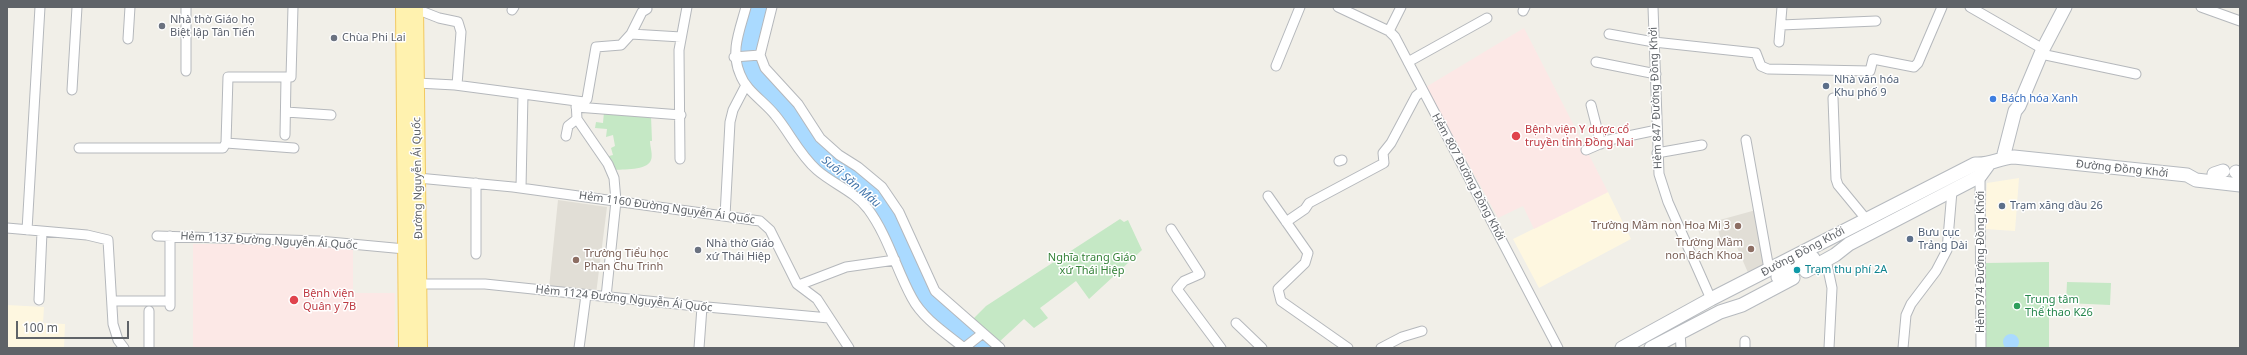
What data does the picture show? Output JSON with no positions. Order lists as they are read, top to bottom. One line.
{"streets":{"main road":["Đường Đồng Khởi","Đường Nguyễn Ái Quốc"],"street":["Hẻm 847 Đường Đồng Khởi","Hẻm 807 Đường Đồng Khởi","Hẻm 1160 Đường Nguyễn Ái Quốc","Hẻm 1137 Đường Nguyễn Ái Quốc","Hẻm 974 Đường Đồng Khởi","Hẻm 1124 Đường Nguyễn Ái Quốc"]},"crossings":[["Hẻm 847 Đường Đồng Khởi","Đường Đồng Khởi"],["Đường Đồng Khởi","Hẻm 974 Đường Đồng Khởi"],["Đường Nguyễn Ái Quốc","Hẻm 1160 Đường Nguyễn Ái Quốc"],["Đường Nguyễn Ái Quốc","Hẻm 1137 Đường Nguyễn Ái Quốc"],["Đường Nguyễn Ái Quốc","Hẻm 1124 Đường Nguyễn Ái Quốc"],["Hẻm 1160 Đường Nguyễn Ái Quốc","Hẻm 1124 Đường Nguyễn Ái Quốc"]],"water":["Suối Săn Máu"],"parks":["Nghĩa trang Giáo xứ Thái Hiệp"],"places":["Nhà thờ Giáo họ Biệt lập Tân Tiến","Chùa Phi Lai","Nhà văn hóa Khu phố 9","Bách hóa Xanh","Bệnh viện Y dược cổ truyền tỉnh Đồng Nai","Trạm xăng dầu 26","Trường Mầm non Hoạ Mi 3","Bưu cục Trảng Dài","Trường Mầm non Bách Khoa","Nhà thờ Giáo xứ Thái Hiệp","Trường Tiểu học Phan Chu Trinh","Trạm thu phí 2A","Bệnh viện Quân y 7B","Trung tâm Thể thao K26"],"scale_bar":"100 m"}
